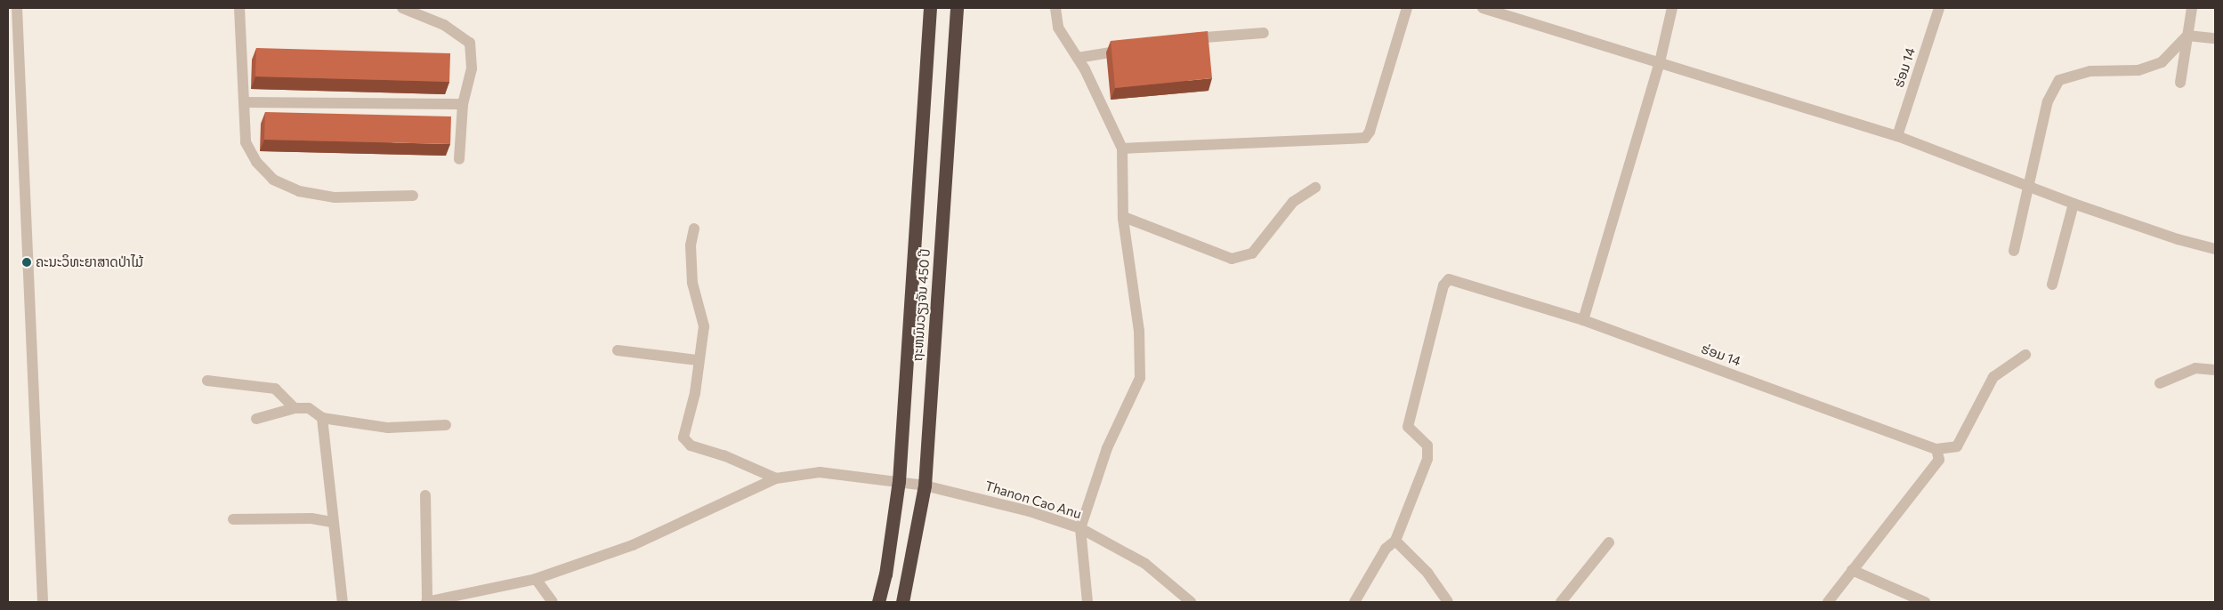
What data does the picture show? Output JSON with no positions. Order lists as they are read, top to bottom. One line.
{"streets":{"highway":["ຖະຫນົນວຽງຈັນ 450 ປີ"],"street":["ຮ່ອມ 14","Thanon Cao Anu"]},"crossings":[["ຖະຫນົນວຽງຈັນ 450 ປີ","Thanon Cao Anu"]],"places":["ຄະນະວິທະຍາສາດປ່າໄມ້"]}
